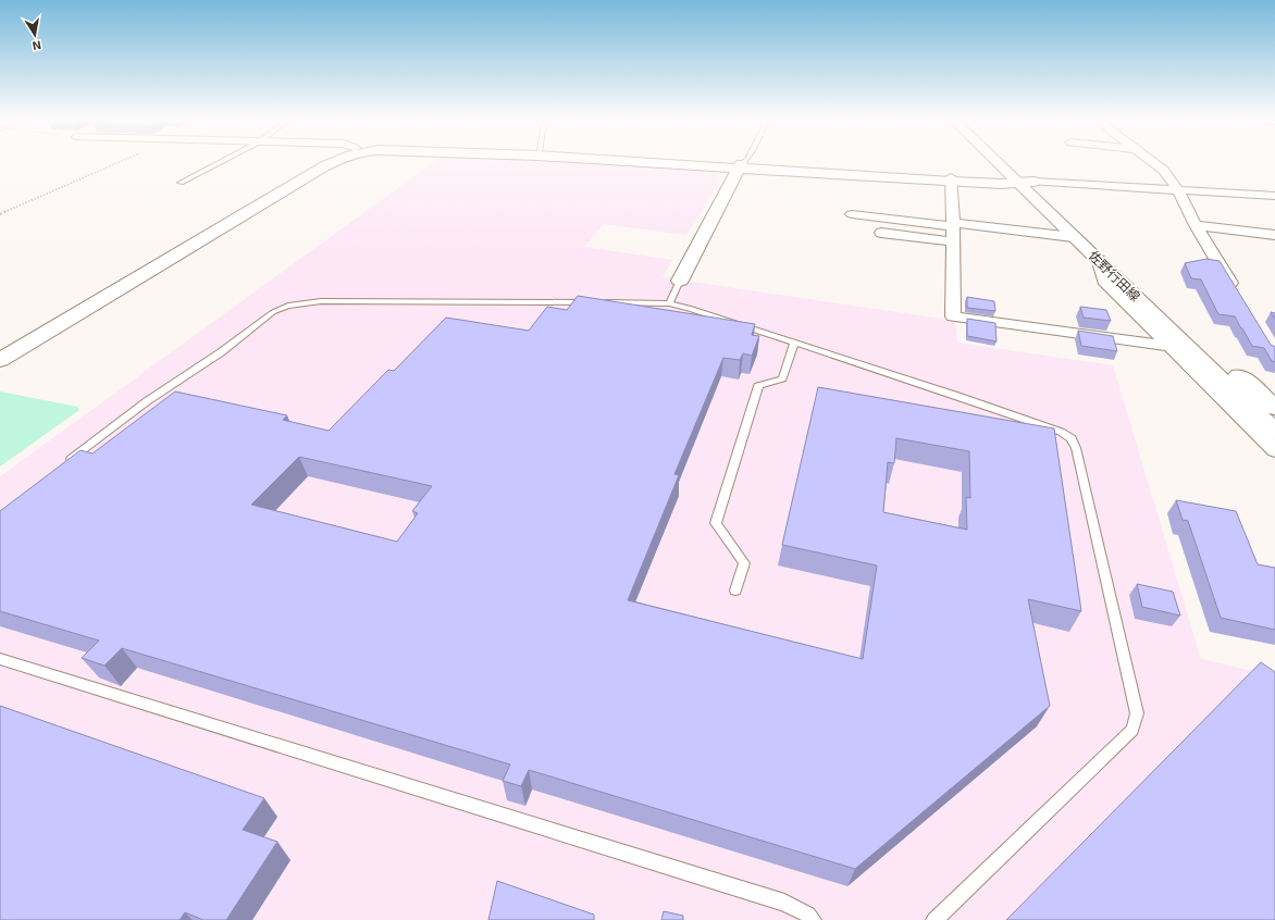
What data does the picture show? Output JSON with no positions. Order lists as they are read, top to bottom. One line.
{"streets":{"street":["佐野行田線"]},"north":"bottom"}
